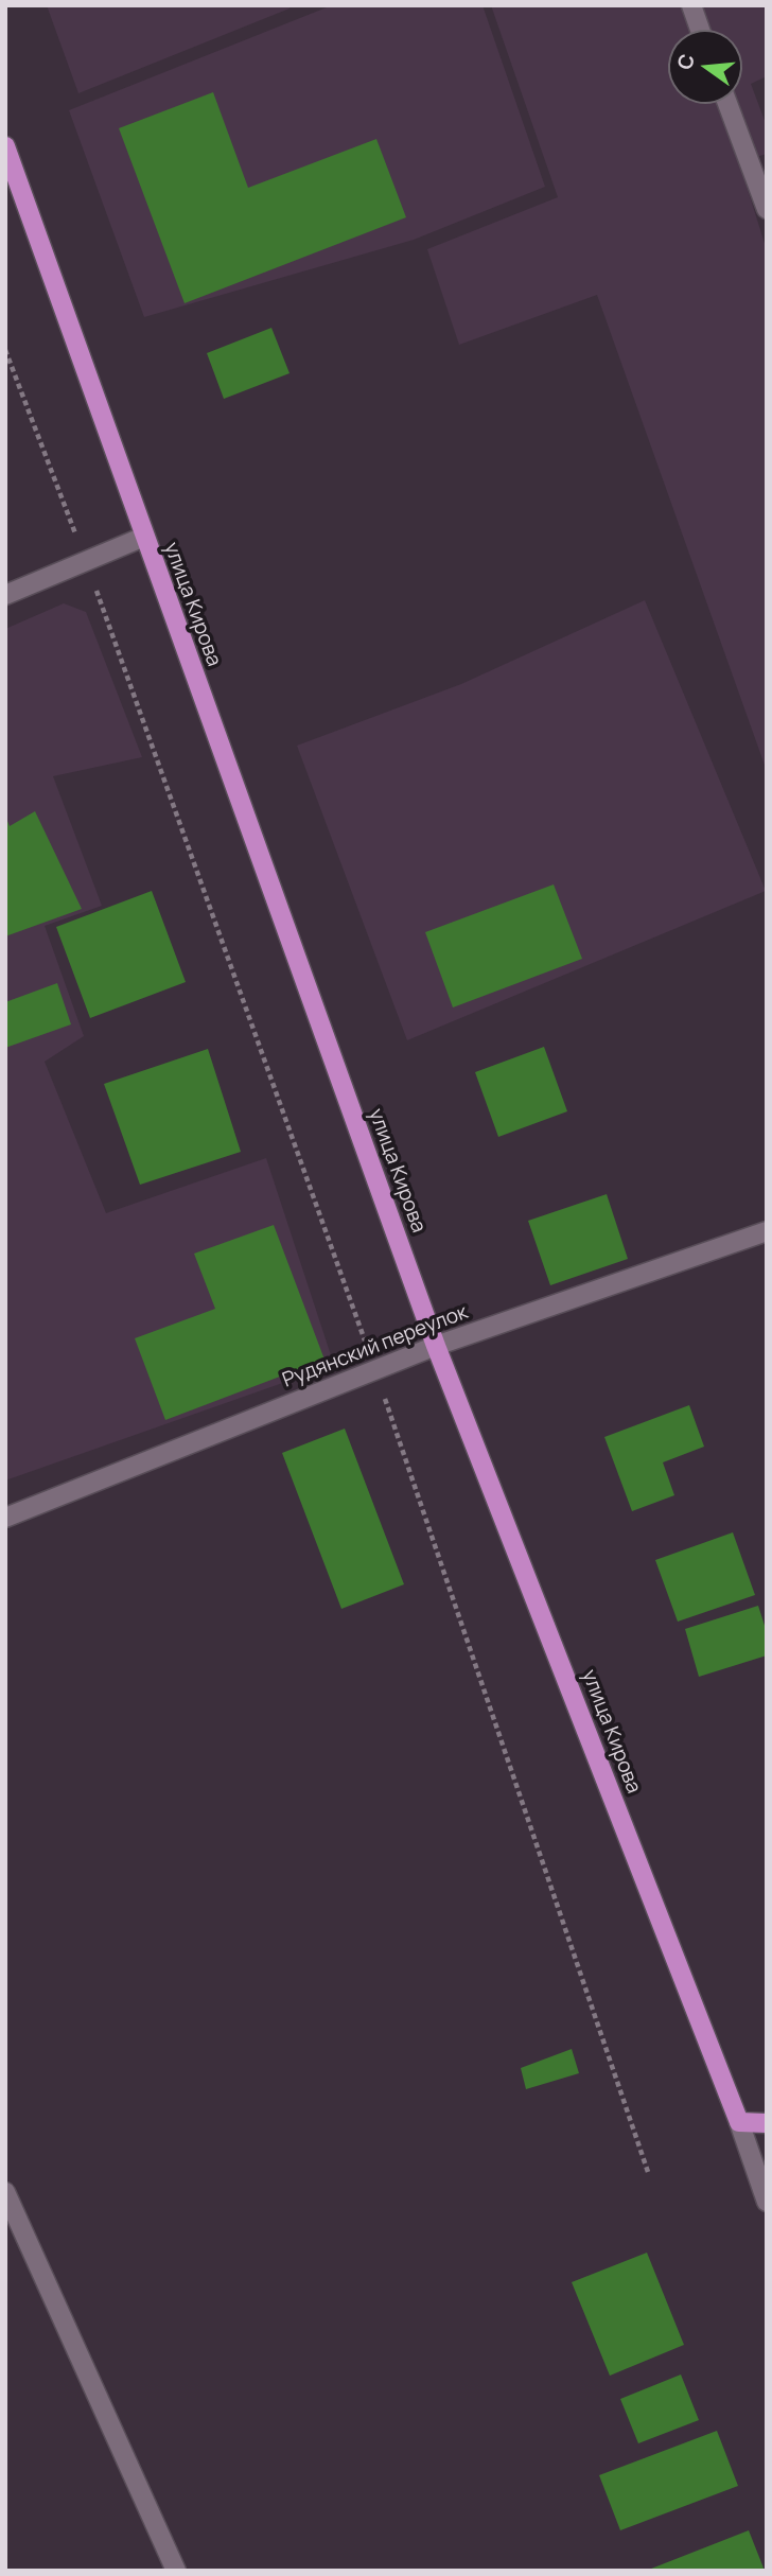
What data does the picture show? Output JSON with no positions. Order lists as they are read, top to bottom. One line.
{"streets":{"main road":["улица Кирова"],"street":["Рудянский переулок"]},"crossings":[["улица Кирова","Рудянский переулок"]],"north":"left"}
